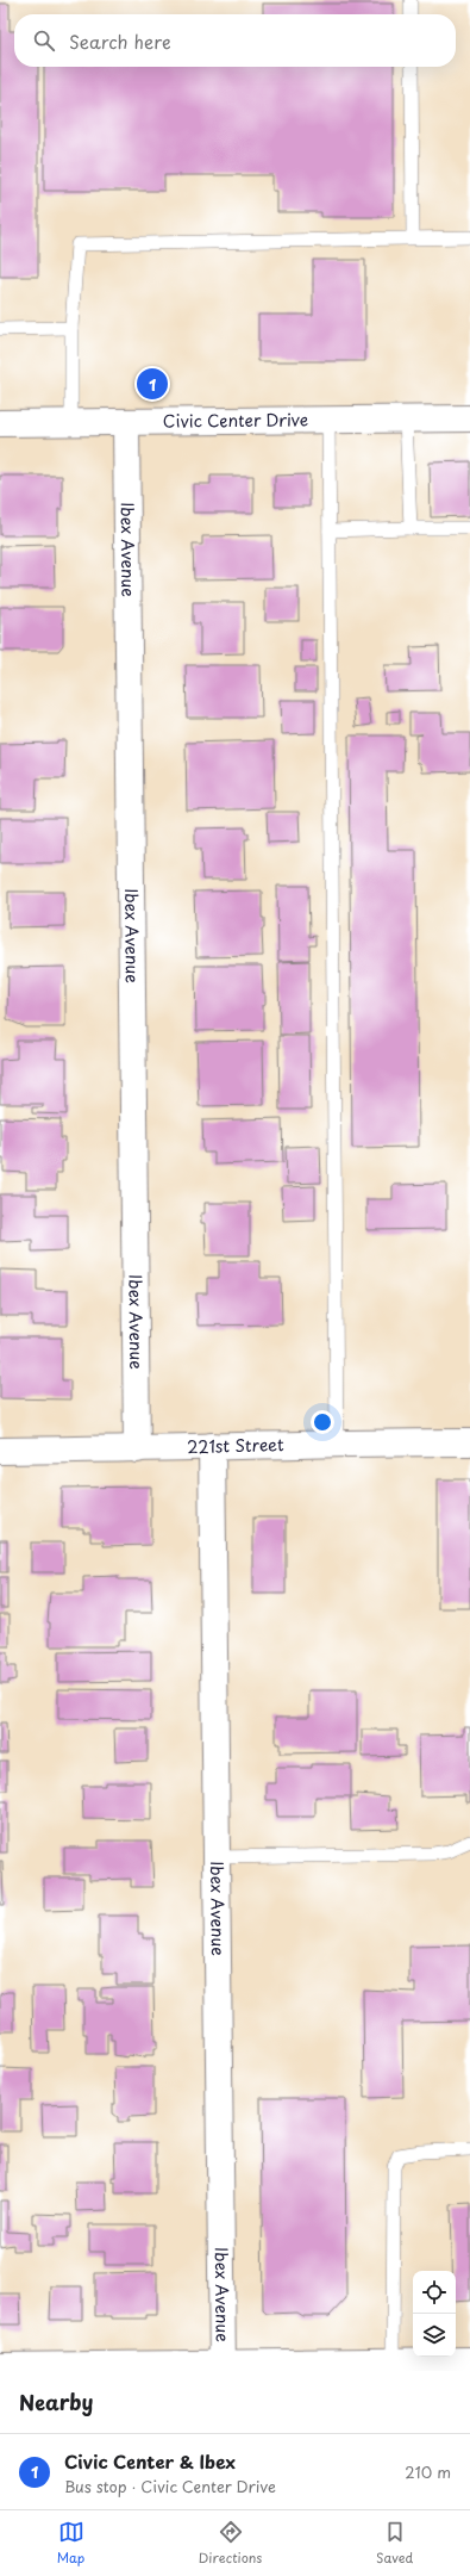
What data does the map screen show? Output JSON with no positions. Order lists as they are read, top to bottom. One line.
{"streets":{"street":["Civic Center Drive","Ibex Avenue","221st Street"]},"crossings":[["Civic Center Drive","Ibex Avenue"],["Ibex Avenue","221st Street"]],"page":{"search":"Search here","pins":"1","heading":"Nearby","list":[{"mark":"1","name":"Civic Center & Ibex","note":"Bus stop · Civic Center Drive","value":"210 m"}],"nav":["Map","Directions","Saved"]}}
